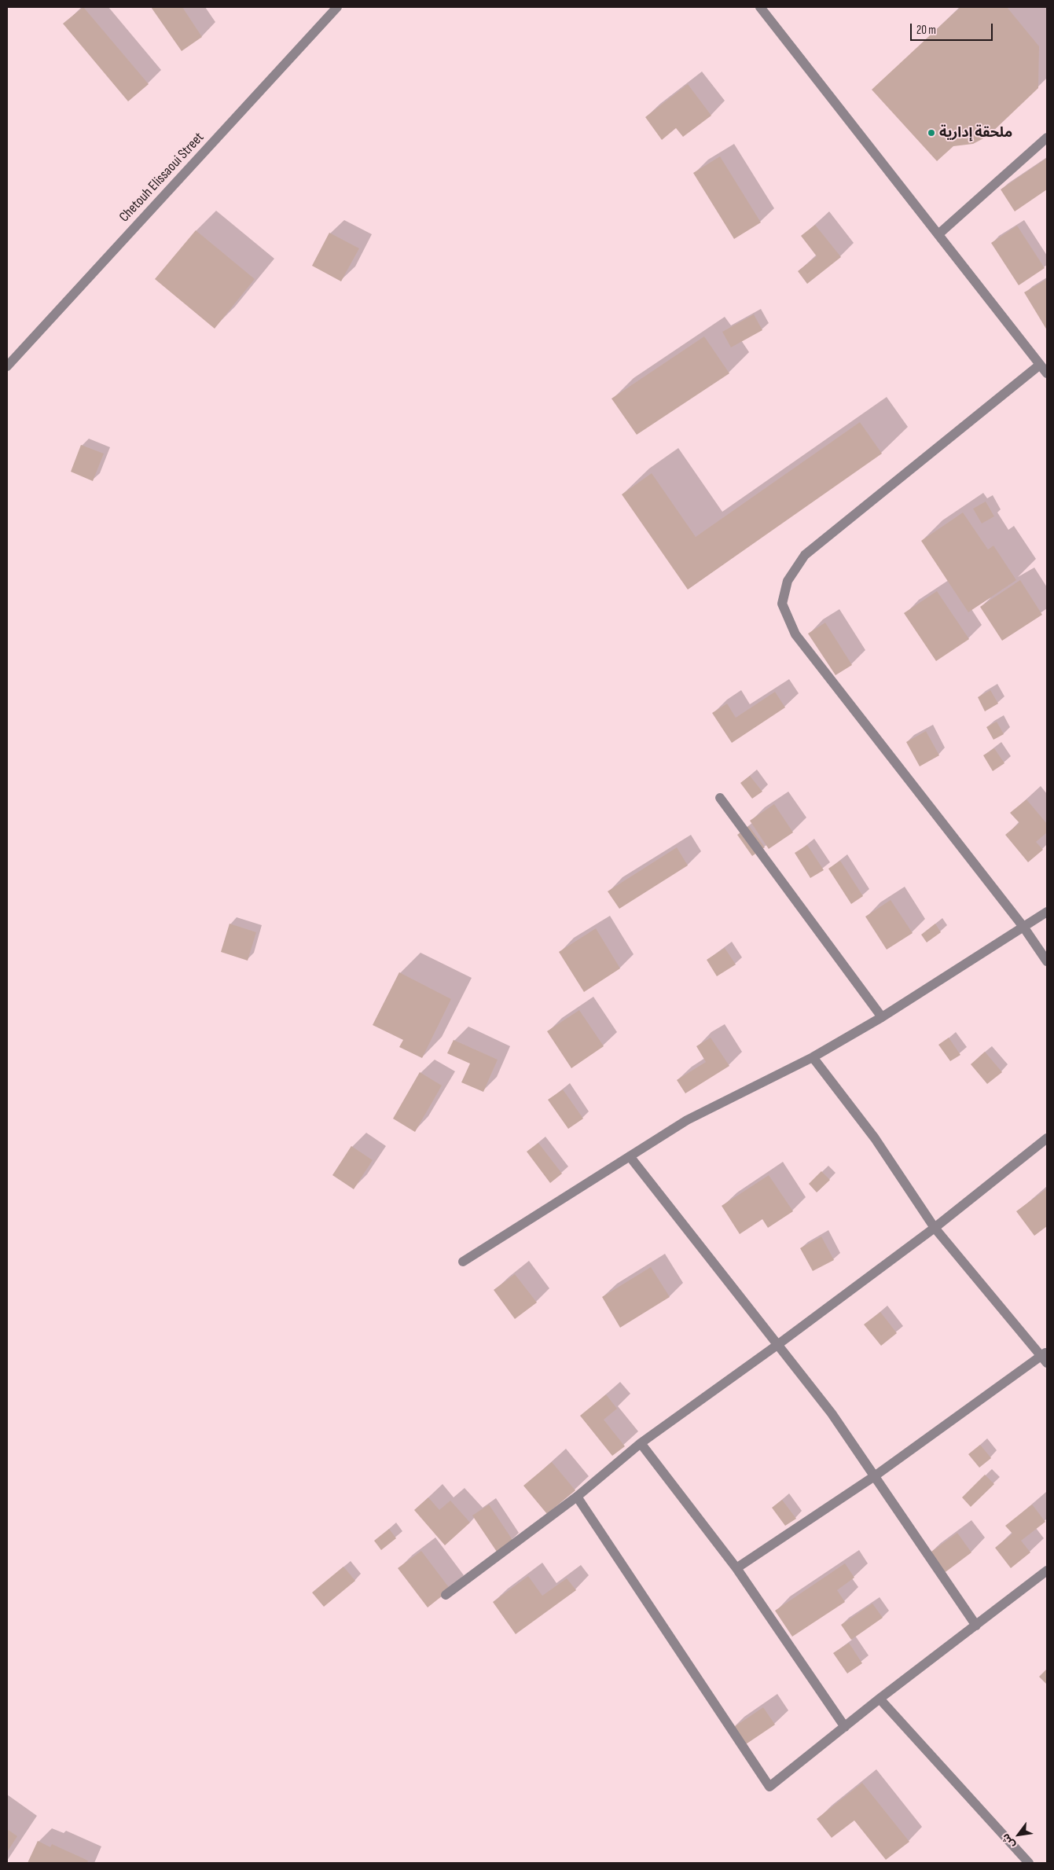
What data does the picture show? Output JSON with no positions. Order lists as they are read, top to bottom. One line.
{"streets":{"street":["Chetouh Elissaoui Street"]},"places":["ملحقة إدارية"],"scale_bar":"20 m","north":"bottom left"}
